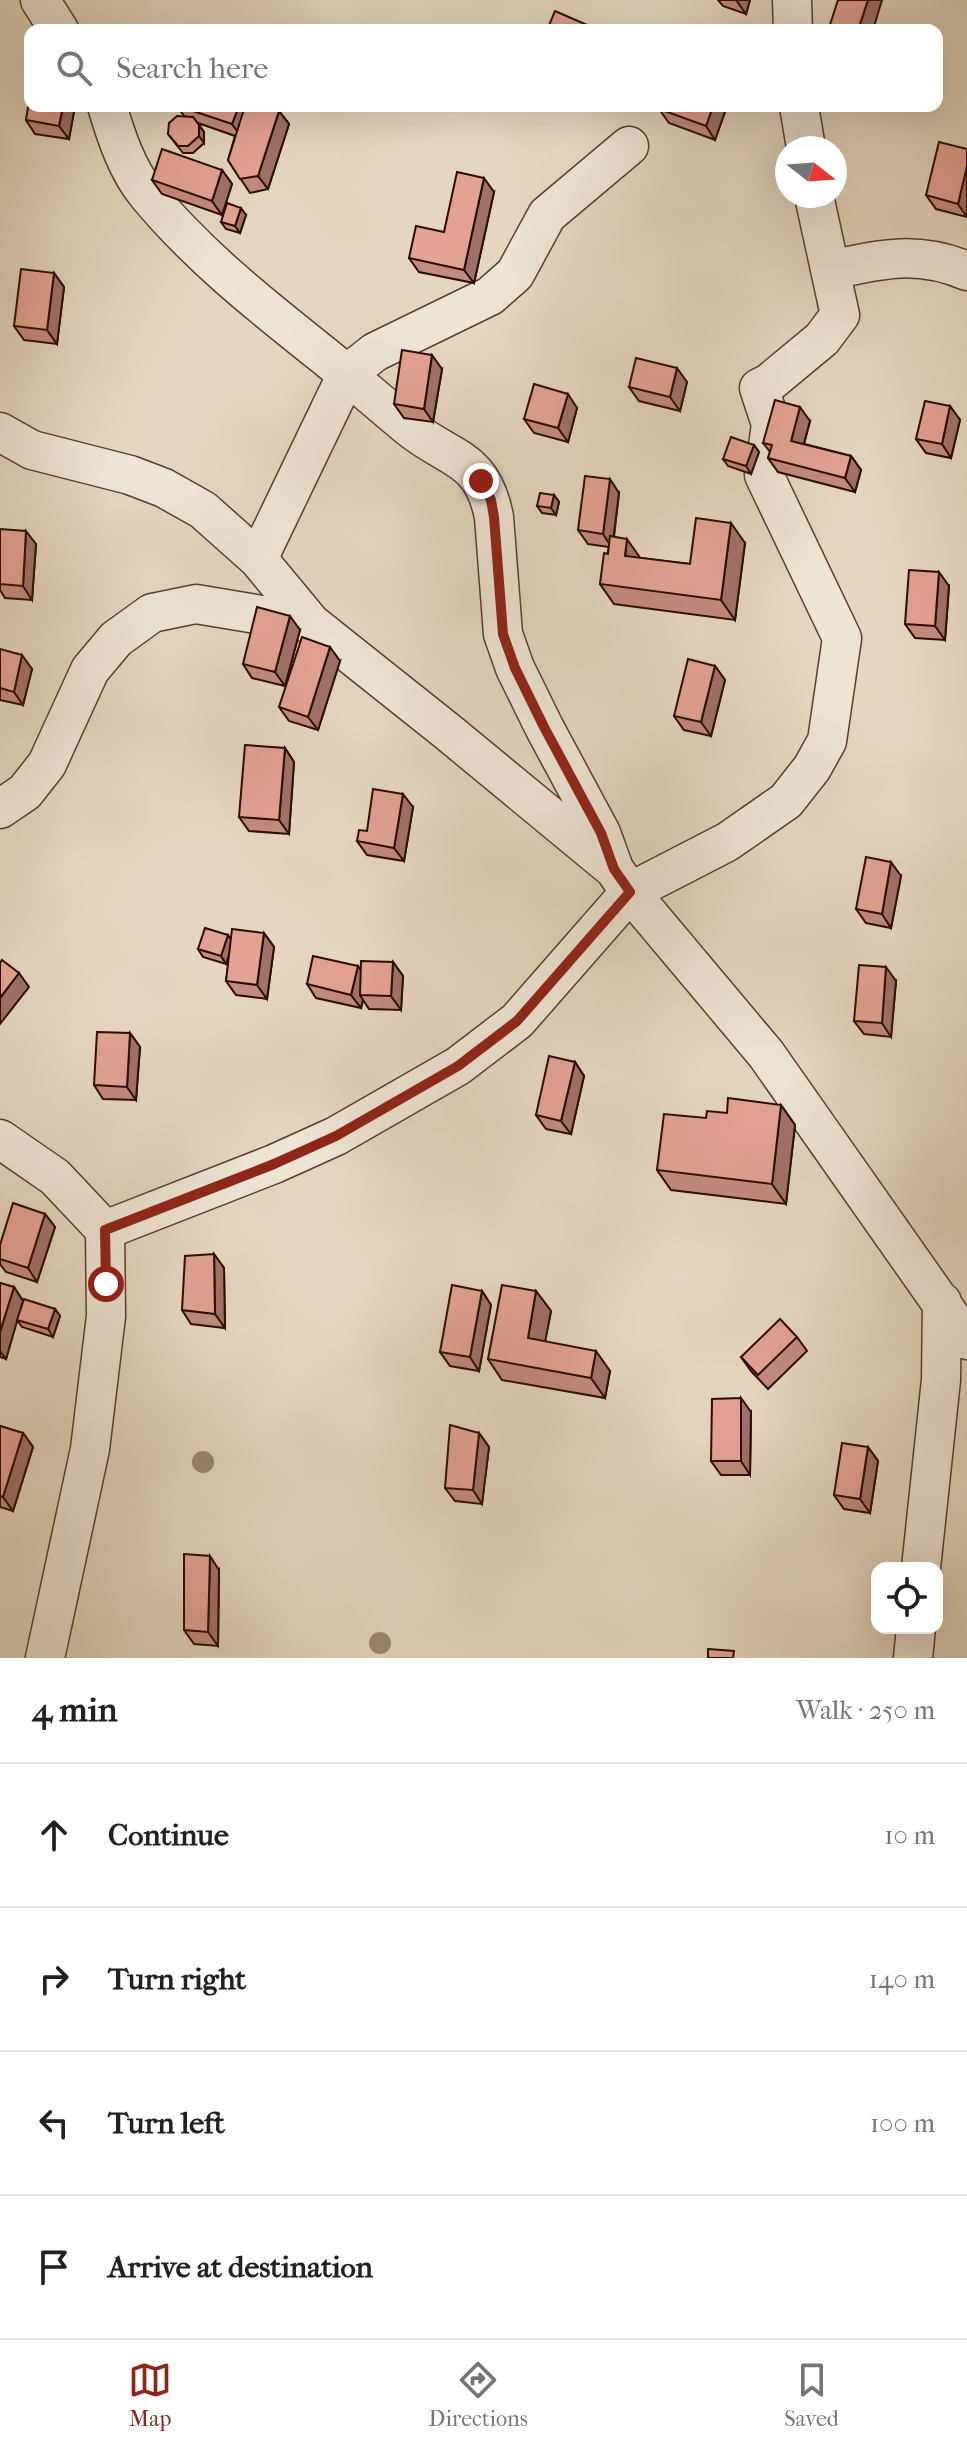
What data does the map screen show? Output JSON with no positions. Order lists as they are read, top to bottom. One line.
{"north":"right","page":{"search":"Search here","heading":["4 min","Walk · 250 m"],"list":[["Continue","10 m"],["Turn right","140 m"],["Turn left","100 m"],"Arrive at destination"],"nav":["Map","Directions","Saved"]}}
